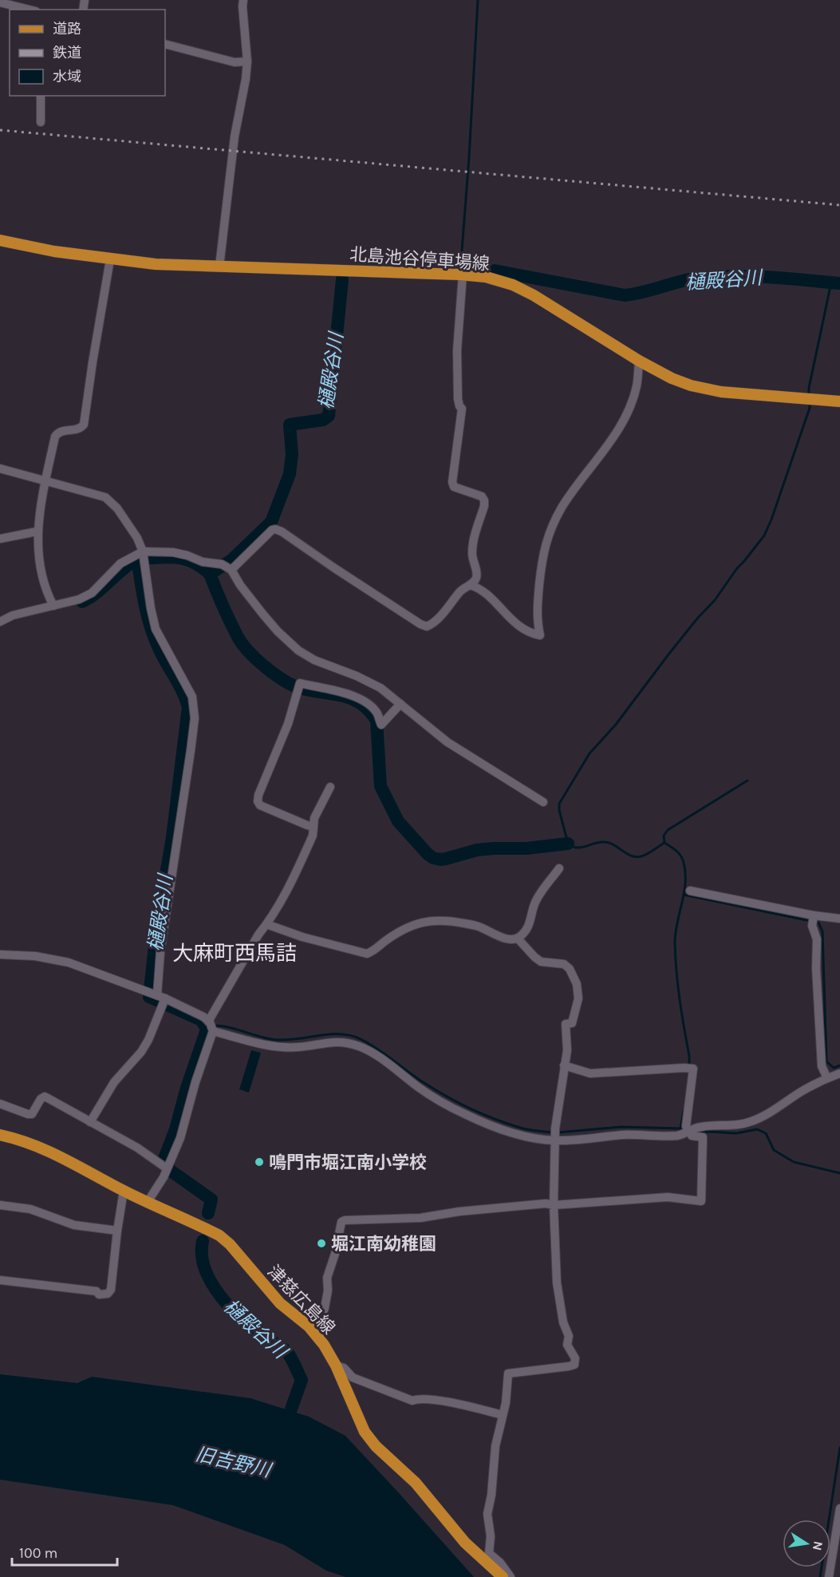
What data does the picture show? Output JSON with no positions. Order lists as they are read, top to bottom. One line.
{"streets":{"main road":["北島池谷停車場線","津慈広島線"]},"districts":["大麻町西馬詰"],"water":["樋殿谷川","旧吉野川"],"places":["鳴門市堀江南小学校","堀江南幼稚園"],"legend":["道路","鉄道","水域"],"scale_bar":"100 m","north":"right"}
